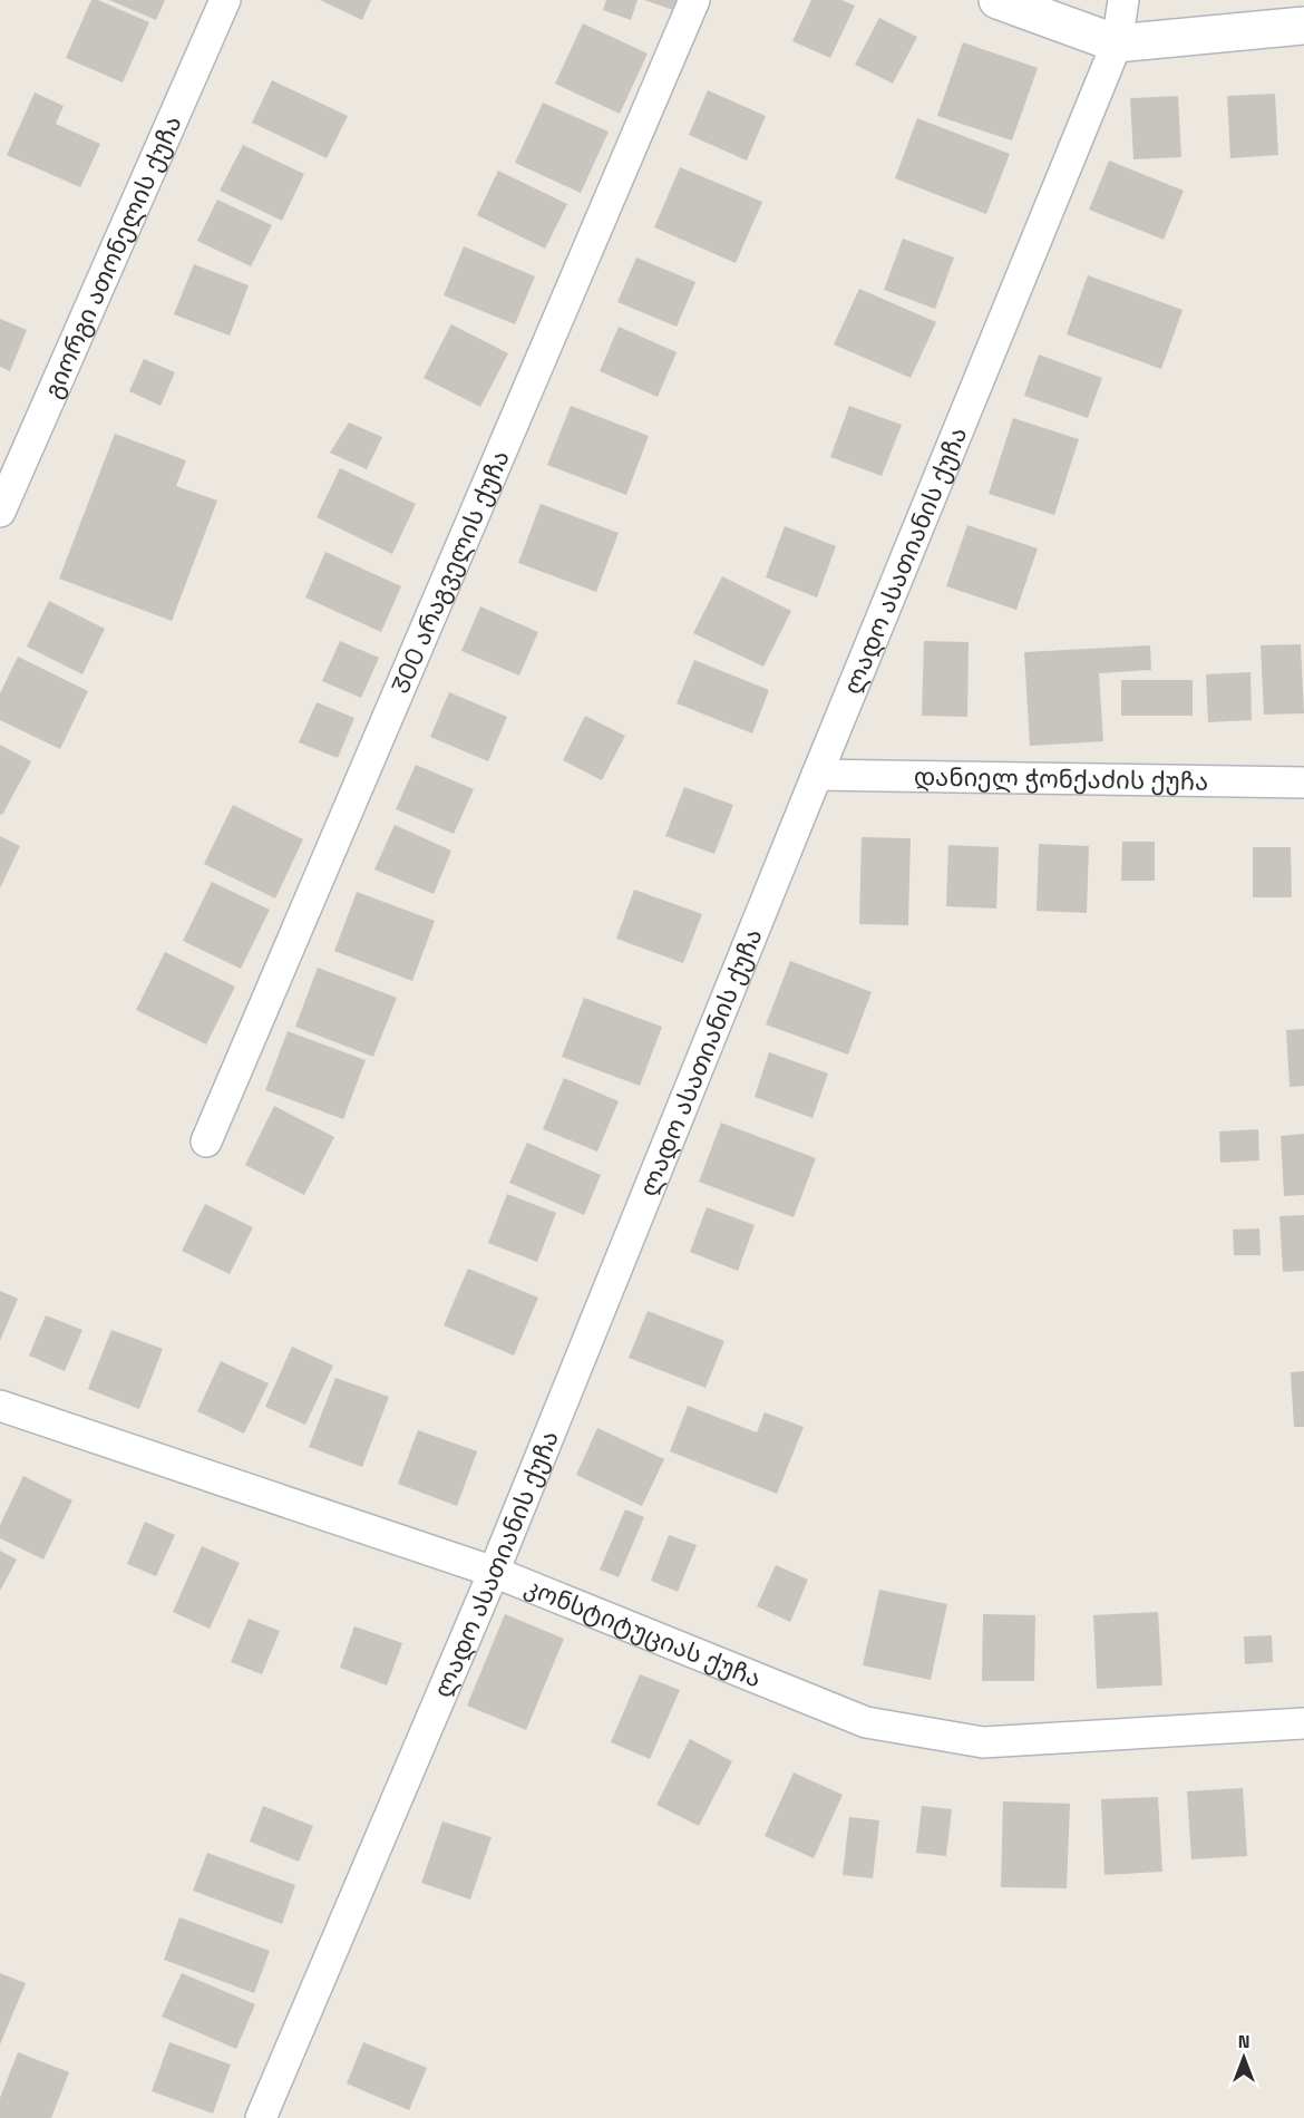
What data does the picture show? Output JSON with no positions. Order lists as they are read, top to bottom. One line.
{"streets":{"street":["გიორგი ათონელის ქუჩა","ლადო ასათიანის ქუჩა","300 არაგველის ქუჩა","დანიელ ჭონქაძის ქუჩა","კონსტიტუციას ქუჩა"]},"crossings":[["ლადო ასათიანის ქუჩა","დანიელ ჭონქაძის ქუჩა"],["ლადო ასათიანის ქუჩა","კონსტიტუციას ქუჩა"]],"north":"top"}
